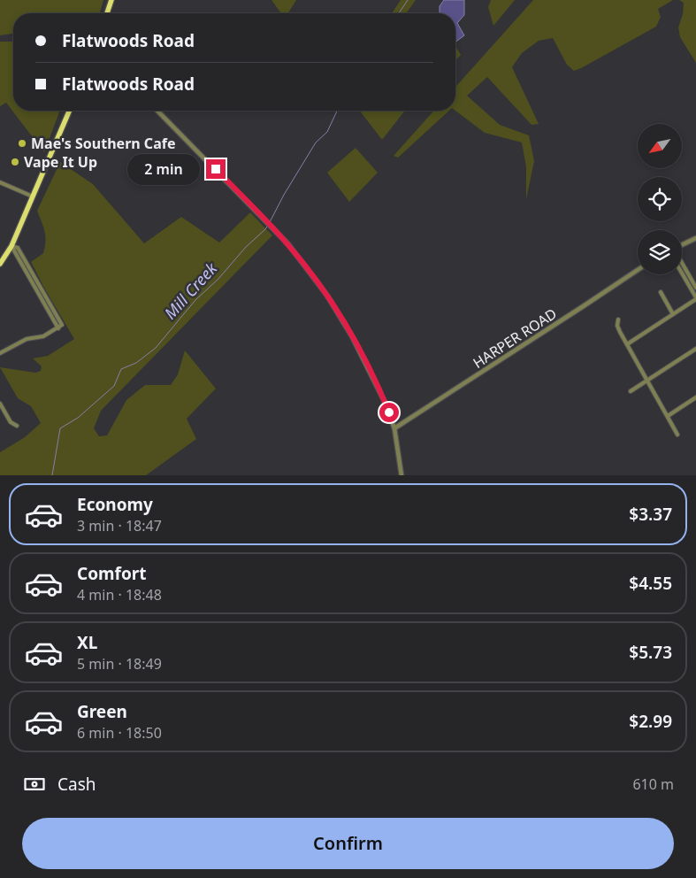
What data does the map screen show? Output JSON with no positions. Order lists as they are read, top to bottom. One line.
{"streets":{"street":["HARPER ROAD"]},"water":["Mill Creek"],"places":["Mae's Southern Cafe","Vape It Up"],"north":"bottom left","page":{"banner":["Flatwoods Road","Flatwoods Road"],"bubble":"2 min","list":[{"name":"Economy","note":"3 min · 18:47","value":"$3.37"},{"name":"Comfort","note":"4 min · 18:48","value":"$4.55"},{"name":"XL","note":"5 min · 18:49","value":"$5.73"},{"name":"Green","note":"6 min · 18:50","value":"$2.99"}],"pay":["Cash","610 m"],"buttons":"Confirm"}}
